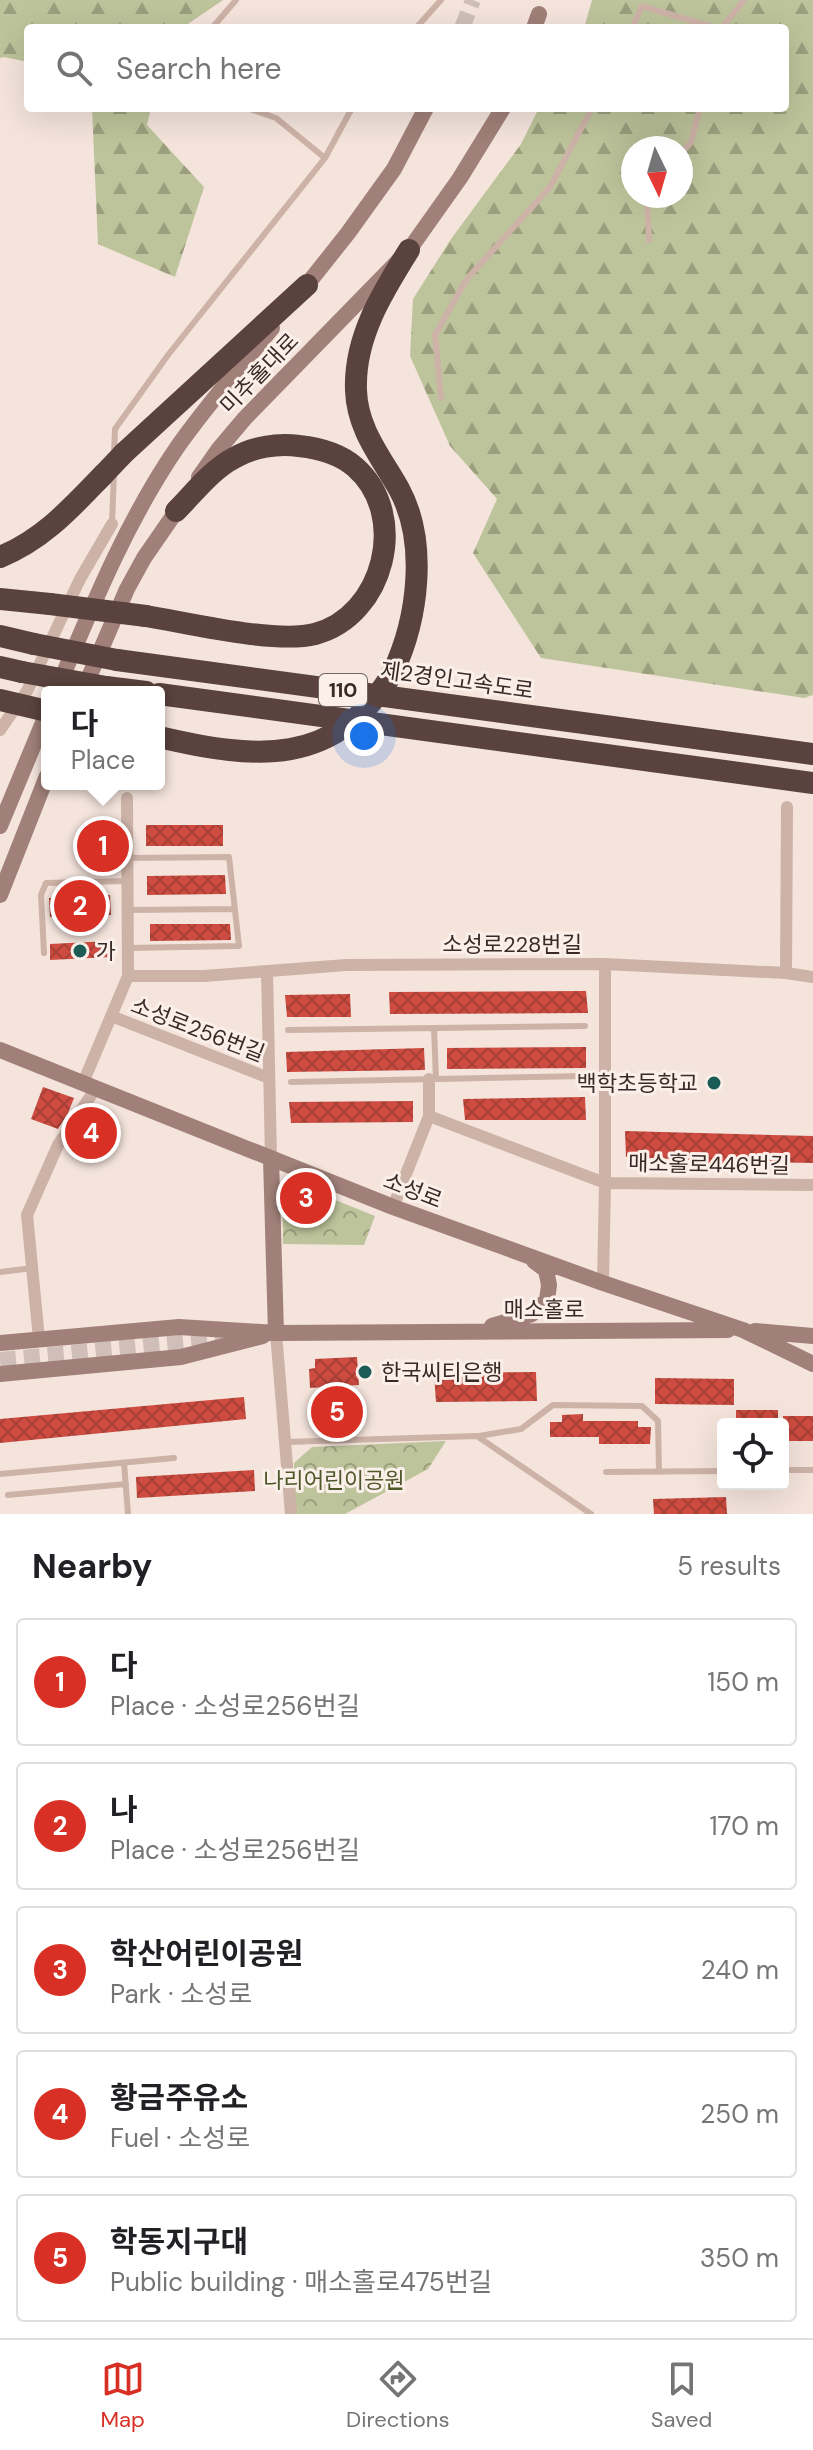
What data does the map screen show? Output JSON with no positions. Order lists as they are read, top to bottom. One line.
{"streets":{"highway":["제2경인고속도로","110"],"main road":["미추홀대로","소성로","매소홀로"],"street":["소성로228번길","소성로256번길","매소홀로446번길"]},"crossings":[["소성로228번길","소성로256번길"],["소성로228번길","매소홀로446번길"],["소성로228번길","소성로"],["소성로256번길","소성로"],["소성로","매소홀로"]],"parks":["나리어린이공원"],"places":["가","백학초등학교","한국씨티은행"],"north":"bottom","page":{"search":"Search here","popup":["다","Place"],"pins":["1","2","4","3","5"],"heading":["Nearby","5 results"],"list":[{"mark":"1","name":"다","note":"Place · 소성로256번길","value":"150 m"},{"mark":"2","name":"나","note":"Place · 소성로256번길","value":"170 m"},{"mark":"3","name":"학산어린이공원","note":"Park · 소성로","value":"240 m"},{"mark":"4","name":"황금주유소","note":"Fuel · 소성로","value":"250 m"},{"mark":"5","name":"학동지구대","note":"Public building · 매소홀로475번길","value":"350 m"}],"nav":["Map","Directions","Saved"]}}
